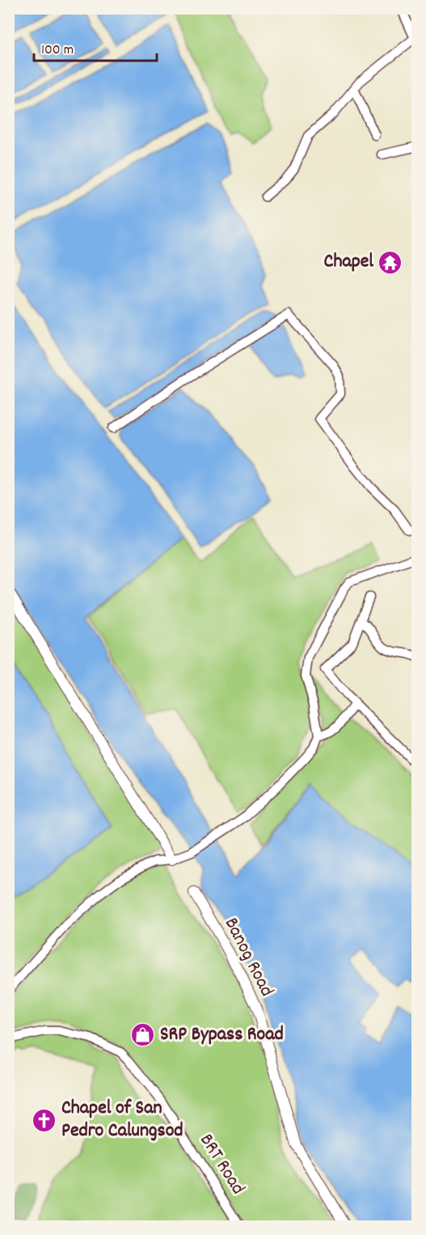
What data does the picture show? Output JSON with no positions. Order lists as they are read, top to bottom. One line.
{"streets":{"street":["Banog Road","BRT Road"]},"places":{"temple":["Chapel"],"shop":["SRP Bypass Road"],"church":["Chapel of San Pedro Calungsod"]},"scale_bar":"100 m"}
